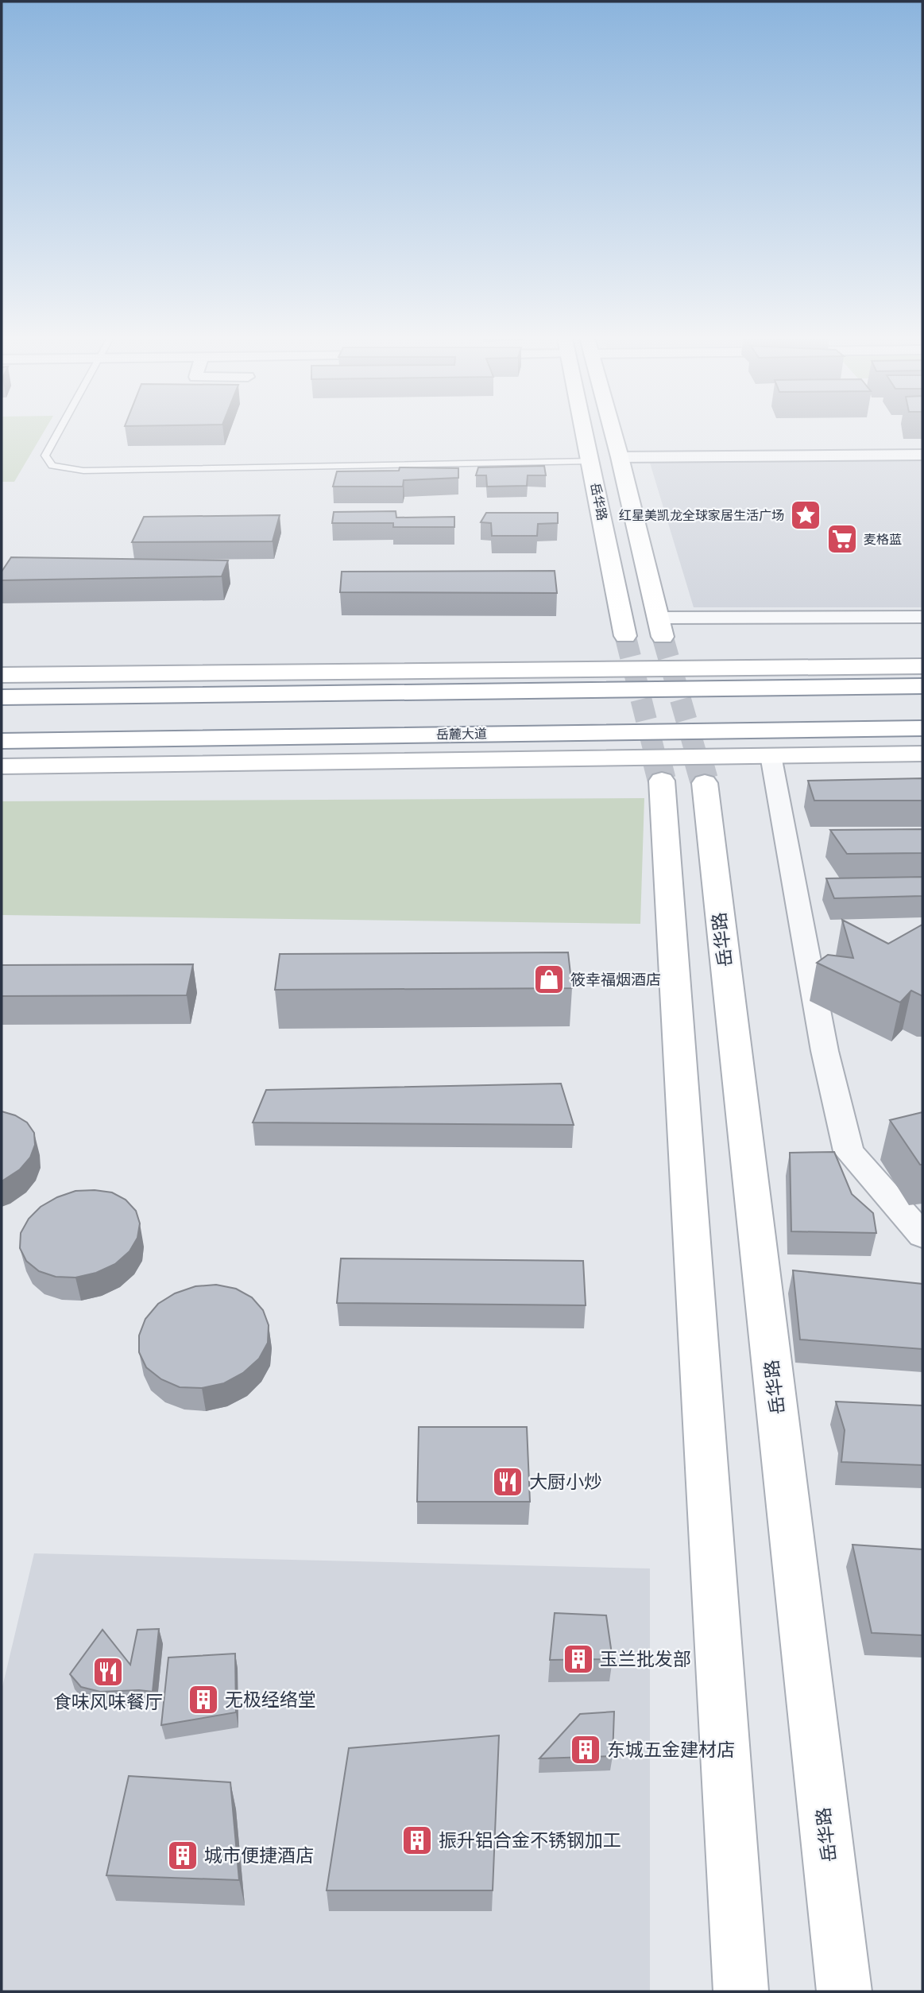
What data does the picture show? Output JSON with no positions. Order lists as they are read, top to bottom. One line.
{"streets":{"main road":["岳华路","岳麓大道"]},"places":{"place":["红星美凯龙全球家居生活广场"],"supermarket":["麦格蓝"],"shop":["筱幸福烟酒店"],"restaurant":["大厨小炒","食味风味餐厅"],"building":["玉兰批发部","无极经络堂","东城五金建材店","振升铝合金不锈钢加工","城市便捷酒店"]}}
